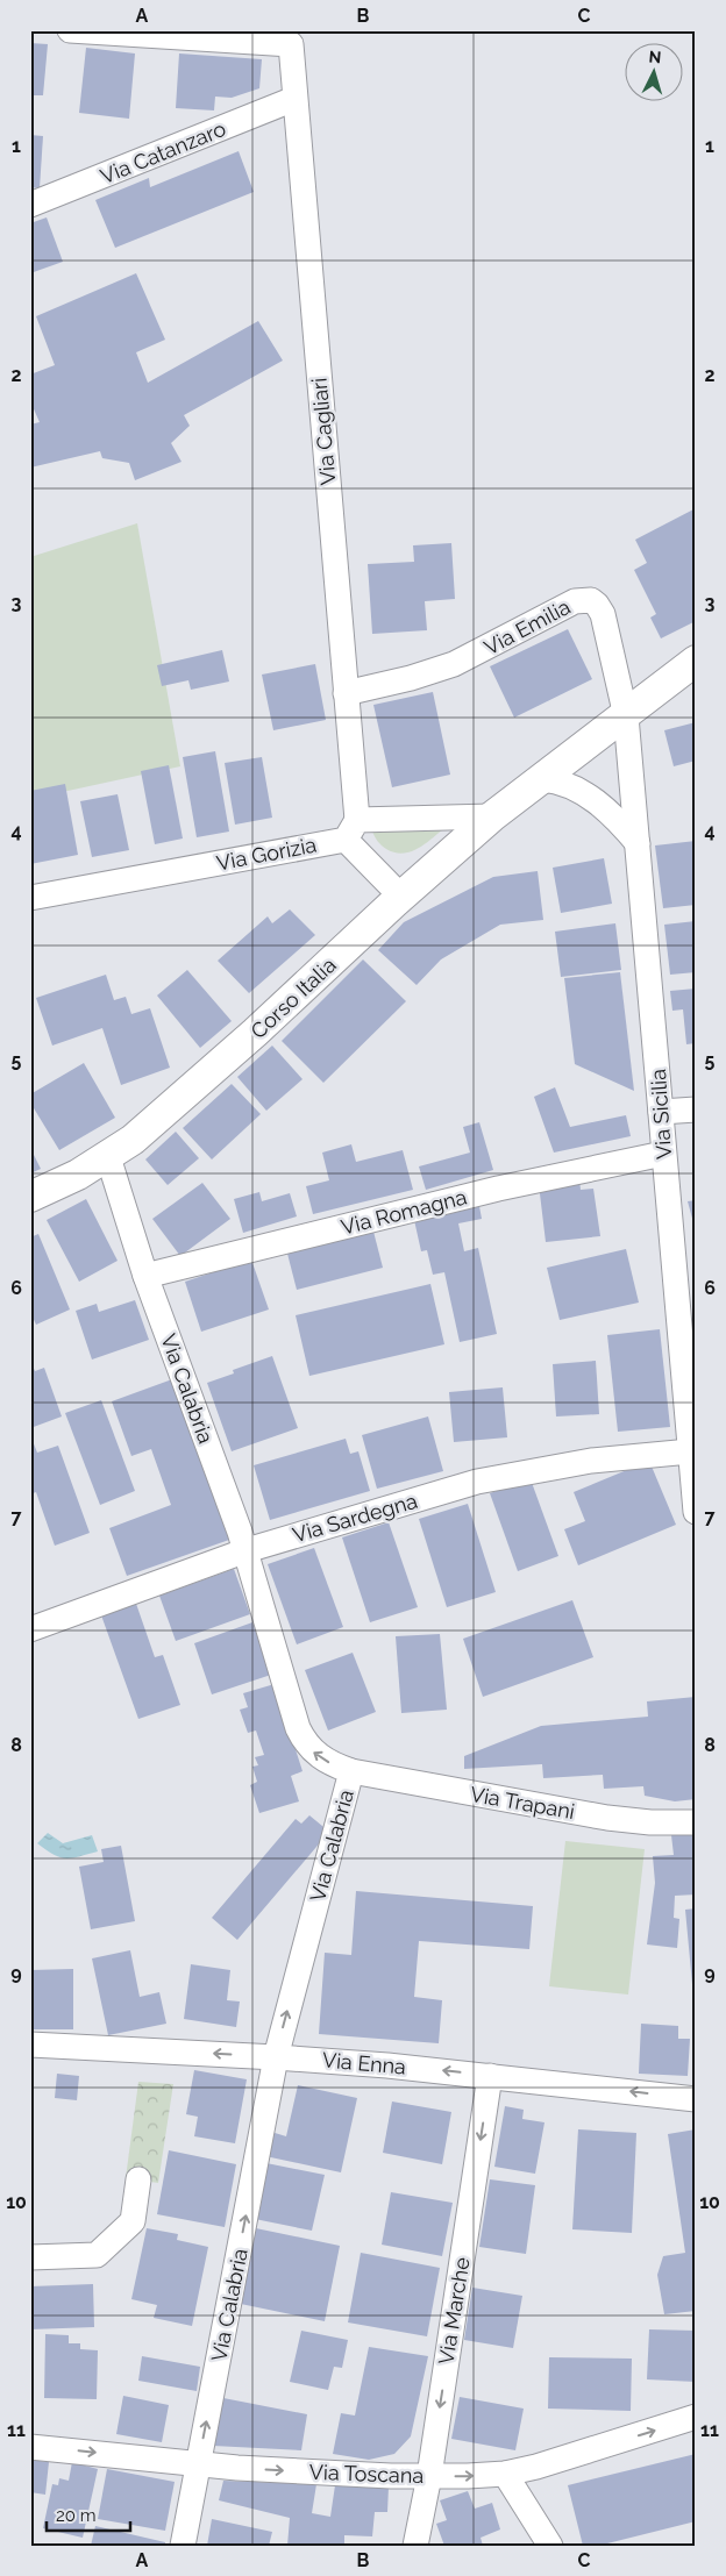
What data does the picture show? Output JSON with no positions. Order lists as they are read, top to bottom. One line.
{"streets":{"street":["Via Catanzaro","Via Cagliari","Via Emilia","Via Gorizia","Corso Italia","Via Sicilia","Via Romagna","Via Calabria","Via Sardegna","Via Trapani","Via Enna","Via Marche","Via Toscana"]},"crossings":[["Via Catanzaro","Via Cagliari"],["Via Cagliari","Via Emilia"],["Via Cagliari","Via Gorizia"],["Via Emilia","Corso Italia"],["Via Emilia","Via Sicilia"],["Via Gorizia","Corso Italia"],["Corso Italia","Via Sicilia"],["Corso Italia","Via Calabria"],["Via Sicilia","Via Romagna"],["Via Sicilia","Via Sardegna"],["Via Romagna","Via Calabria"],["Via Calabria","Via Sardegna"],["Via Calabria","Via Trapani"],["Via Calabria","Via Enna"],["Via Calabria","Via Toscana"],["Via Enna","Via Marche"],["Via Marche","Via Toscana"]],"one_way":["Via Calabria","Via Enna","Via Marche","Via Toscana"],"scale_bar":"20 m","north":"top","grid":{"columns":["A","B","C"],"rows":["1","2","3","4","5","6","7","8","9","10","11"]}}
